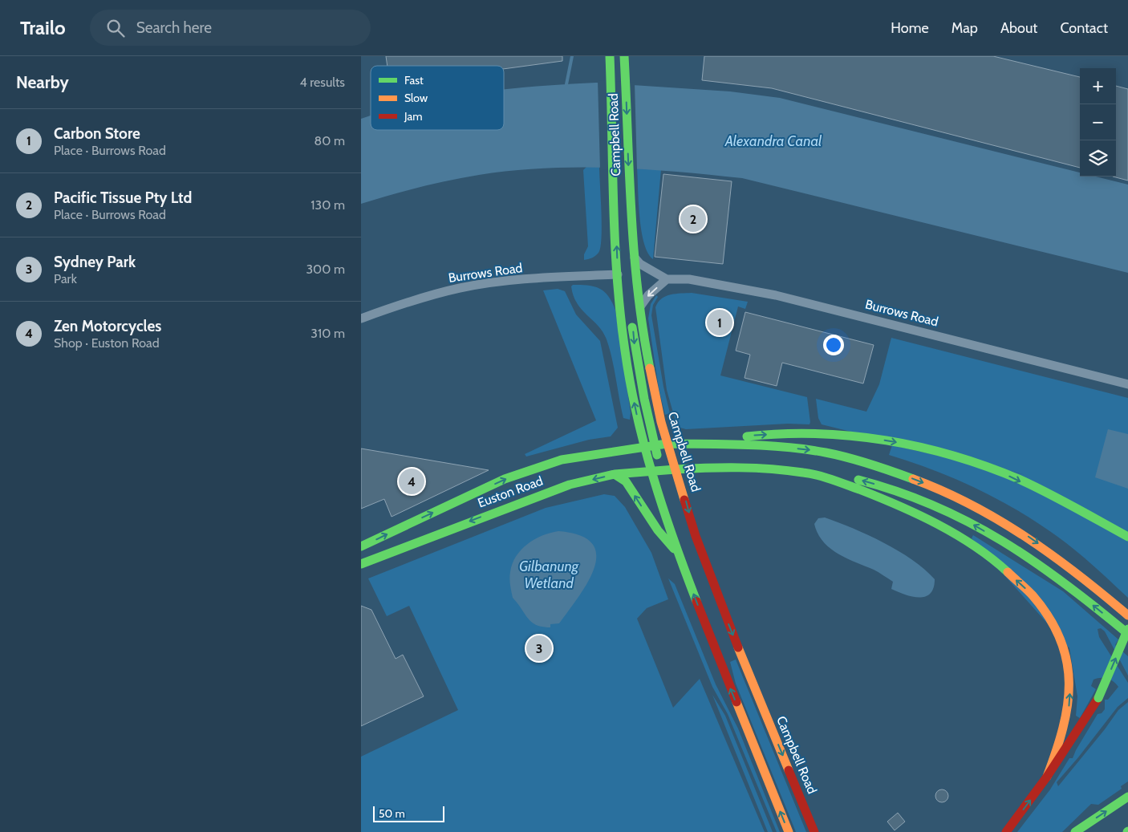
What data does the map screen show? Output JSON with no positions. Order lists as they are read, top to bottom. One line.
{"streets":{"main road":["Campbell Road","Euston Road"],"street":["Burrows Road"]},"crossings":[["Campbell Road","Burrows Road"],["Campbell Road","Euston Road"]],"water":["Alexandra Canal","Gilbanung Wetland"],"legend":["Fast","Slow","Jam"],"scale_bar":"50 m","page":{"header":"Trailo","search":"Search here","nav":["Home","Map","About","Contact"],"heading":["Nearby","4 results"],"map_buttons":["+","−"],"list":[{"mark":"1","name":"Carbon Store","note":"Place · Burrows Road","value":"80 m"},{"mark":"2","name":"Pacific Tissue Pty Ltd","note":"Place · Burrows Road","value":"130 m"},{"mark":"3","name":"Sydney Park","note":"Park","value":"300 m"},{"mark":"4","name":"Zen Motorcycles","note":"Shop · Euston Road","value":"310 m"}],"pins":["2","1","4","3"],"scale":"50 m"}}
